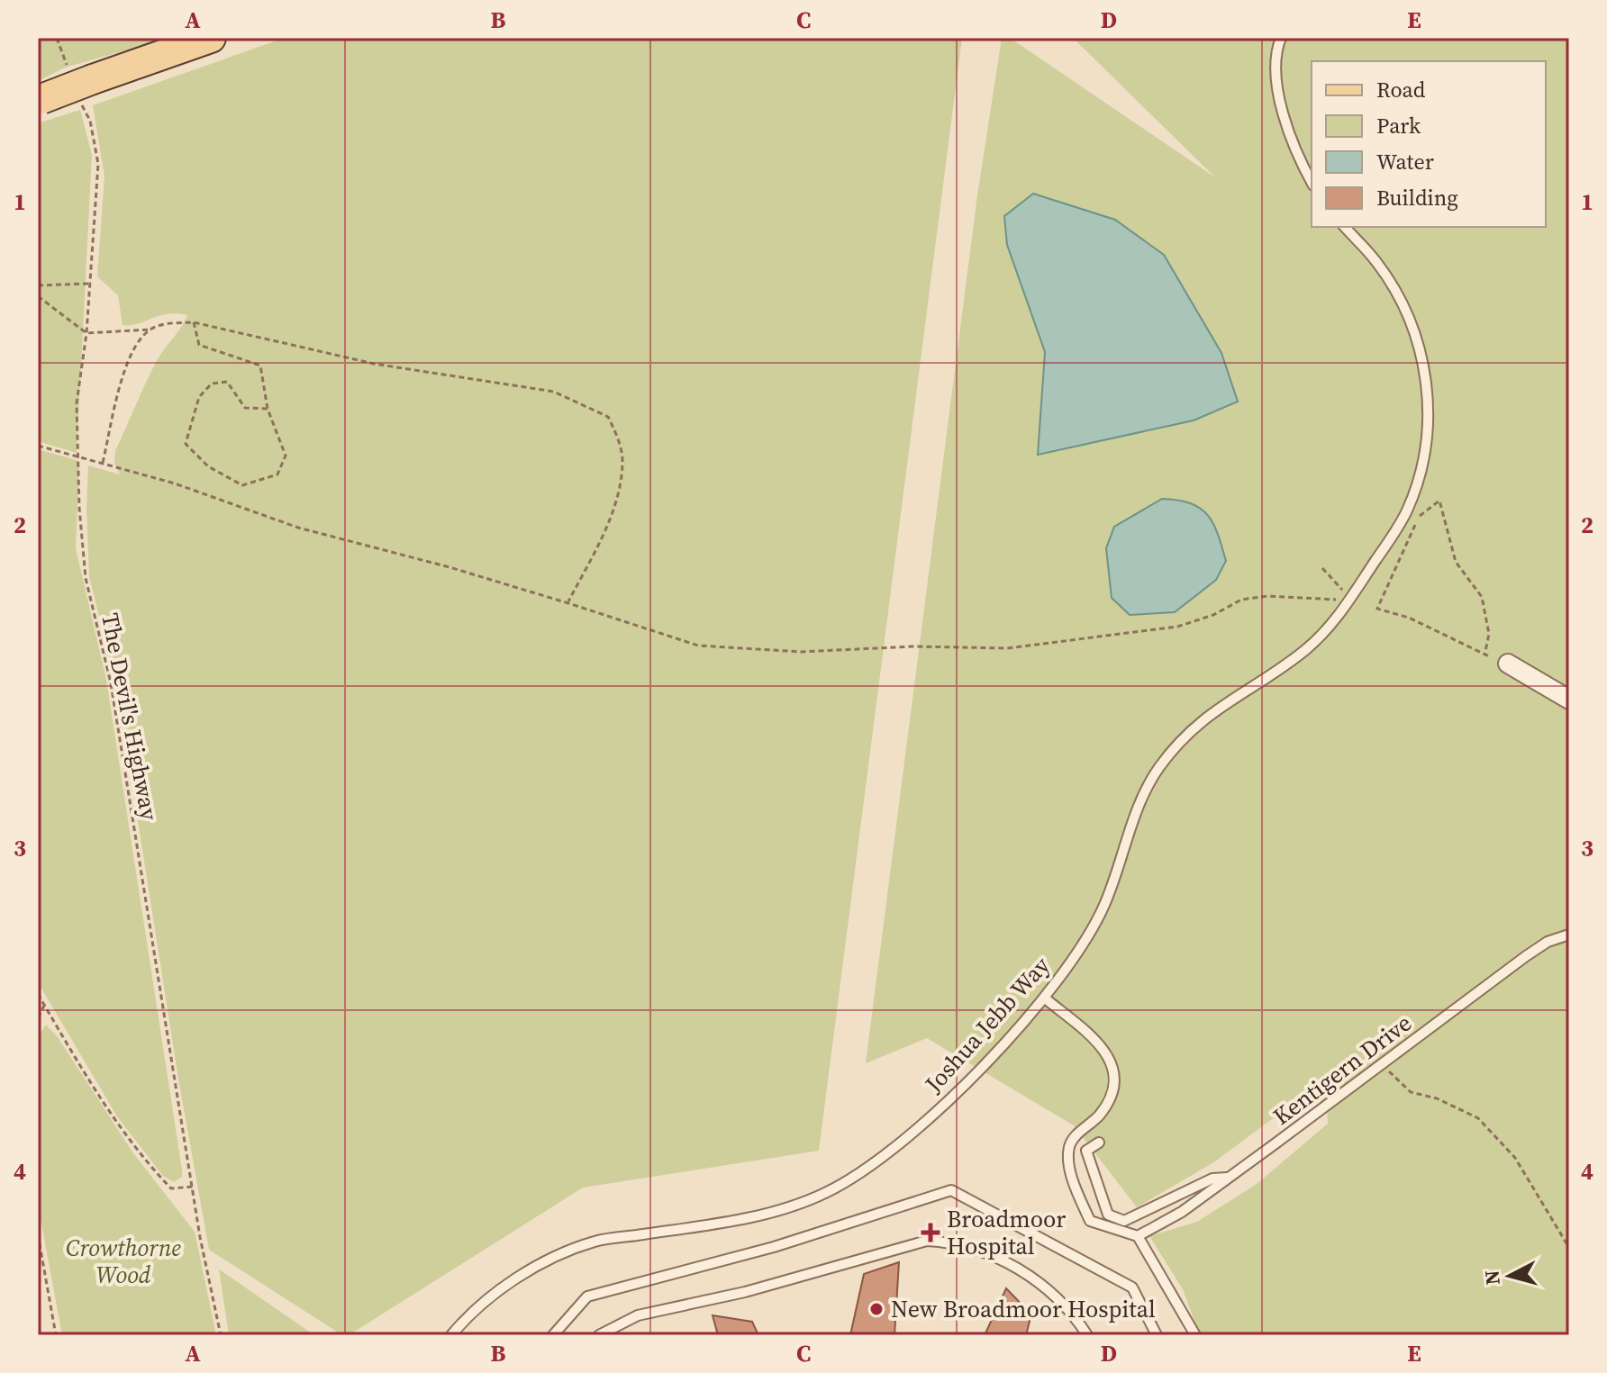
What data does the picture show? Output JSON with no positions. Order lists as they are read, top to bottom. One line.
{"streets":{"lane":["Joshua Jebb Way","Kentigern Drive"],"path":["The Devil's Highway"]},"parks":["Crowthorne Wood"],"places":{"health":["Broadmoor Hospital"],"other":["New Broadmoor Hospital"]},"legend":["Road","Park","Water","Building"],"north":"left","grid":{"columns":["A","B","C","D","E"],"rows":["1","2","3","4"]}}
